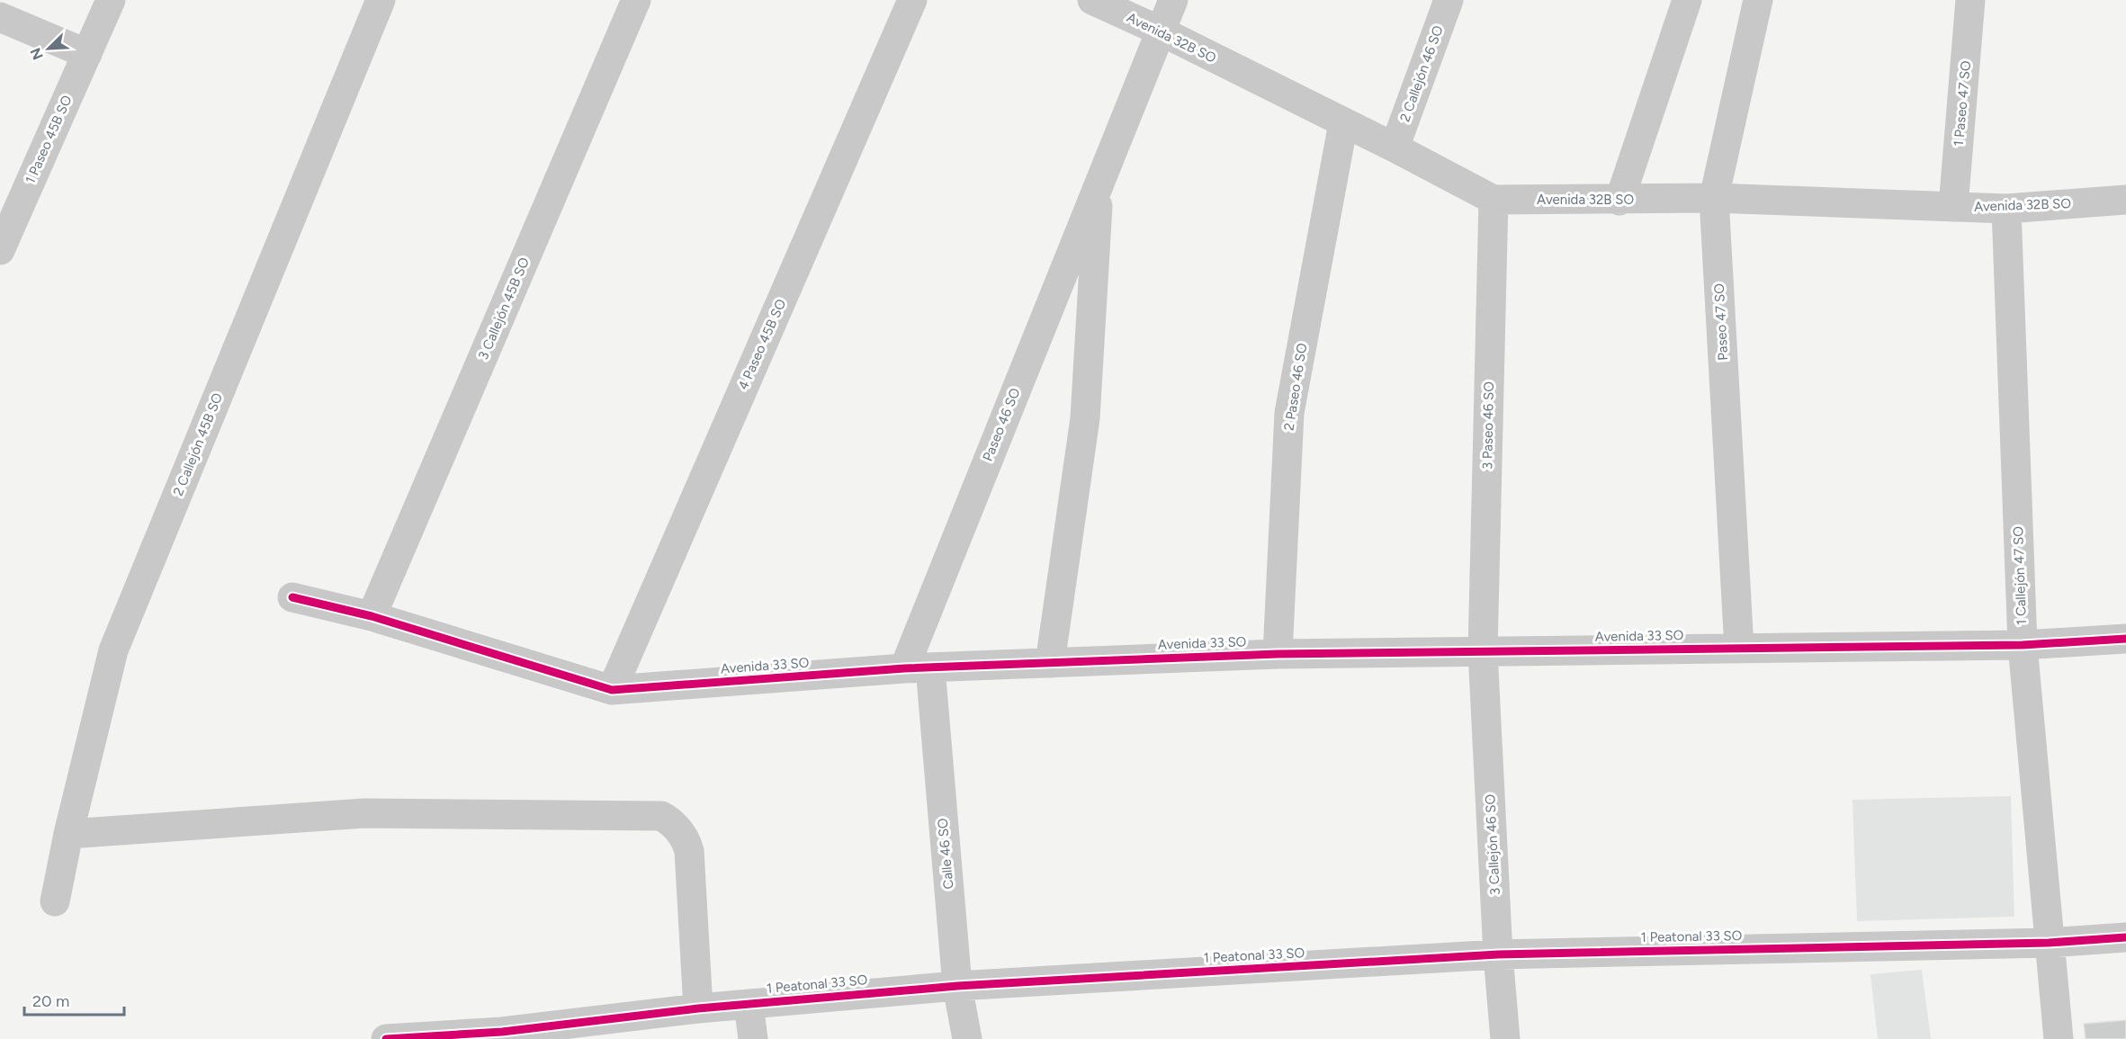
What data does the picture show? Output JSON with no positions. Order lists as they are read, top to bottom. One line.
{"streets":{"street":["Avenida 32B SO","2 Callejón 46 SO","1 Paseo 47 SO","1 Paseo 45B SO","3 Callejón 45B SO","Paseo 47 SO","4 Paseo 45B SO","2 Paseo 46 SO","Paseo 46 SO","3 Paseo 46 SO","2 Callejón 45B SO","1 Callejón 47 SO","Avenida 33 SO","3 Callejón 46 SO","Calle 46 SO","1 Peatonal 33 SO"]},"crossings":[["Avenida 32B SO","2 Callejón 46 SO"],["Avenida 32B SO","1 Paseo 47 SO"],["Avenida 32B SO","Paseo 47 SO"],["Avenida 32B SO","2 Paseo 46 SO"],["Avenida 32B SO","Paseo 46 SO"],["Avenida 32B SO","3 Paseo 46 SO"],["Avenida 32B SO","1 Callejón 47 SO"],["3 Callejón 45B SO","Avenida 33 SO"],["Paseo 47 SO","Avenida 33 SO"],["4 Paseo 45B SO","Avenida 33 SO"],["2 Paseo 46 SO","Avenida 33 SO"],["Paseo 46 SO","Avenida 33 SO"],["Paseo 46 SO","Calle 46 SO"],["3 Paseo 46 SO","Avenida 33 SO"],["3 Paseo 46 SO","3 Callejón 46 SO"],["1 Callejón 47 SO","Avenida 33 SO"],["1 Callejón 47 SO","1 Peatonal 33 SO"],["Avenida 33 SO","3 Callejón 46 SO"],["Avenida 33 SO","Calle 46 SO"],["3 Callejón 46 SO","1 Peatonal 33 SO"],["Calle 46 SO","1 Peatonal 33 SO"]],"scale_bar":"20 m","north":"bottom left"}
